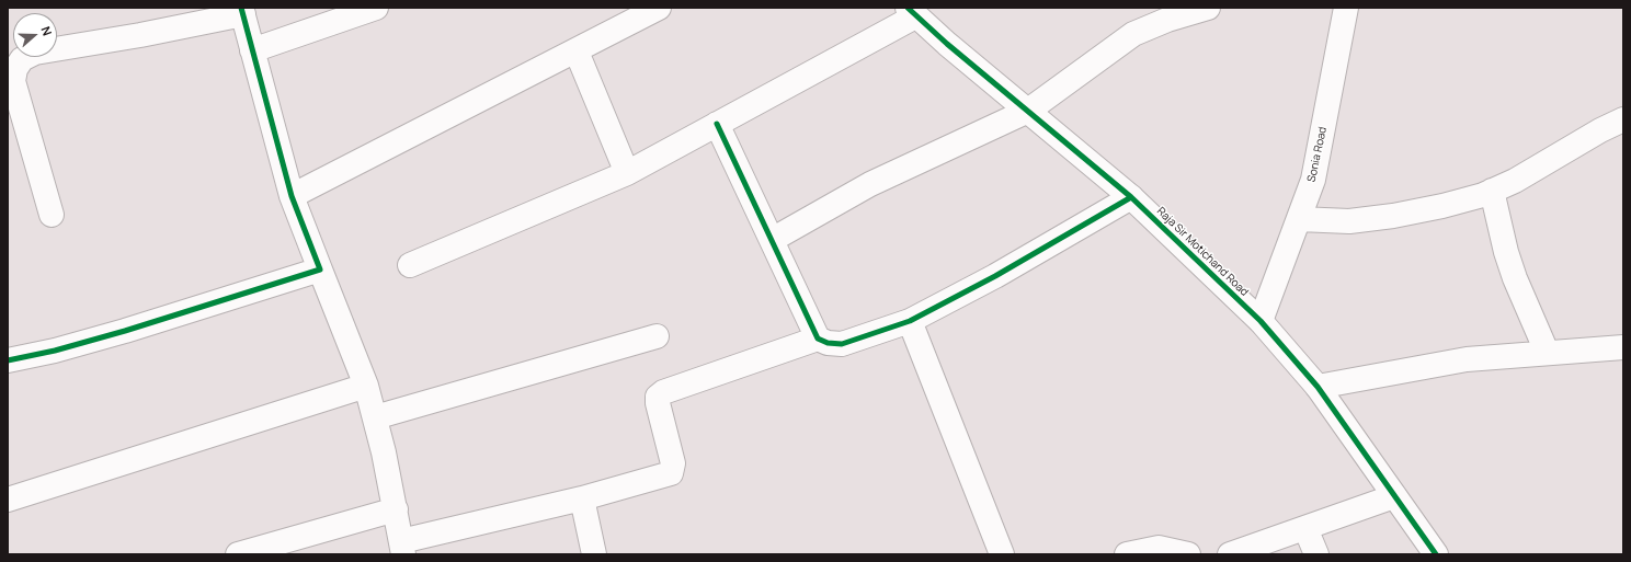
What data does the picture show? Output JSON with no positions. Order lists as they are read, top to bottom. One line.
{"streets":{"street":["Sonia Road","Raja Sir Motichand Road"]},"crossings":[["Sonia Road","Raja Sir Motichand Road"]],"north":"right"}
